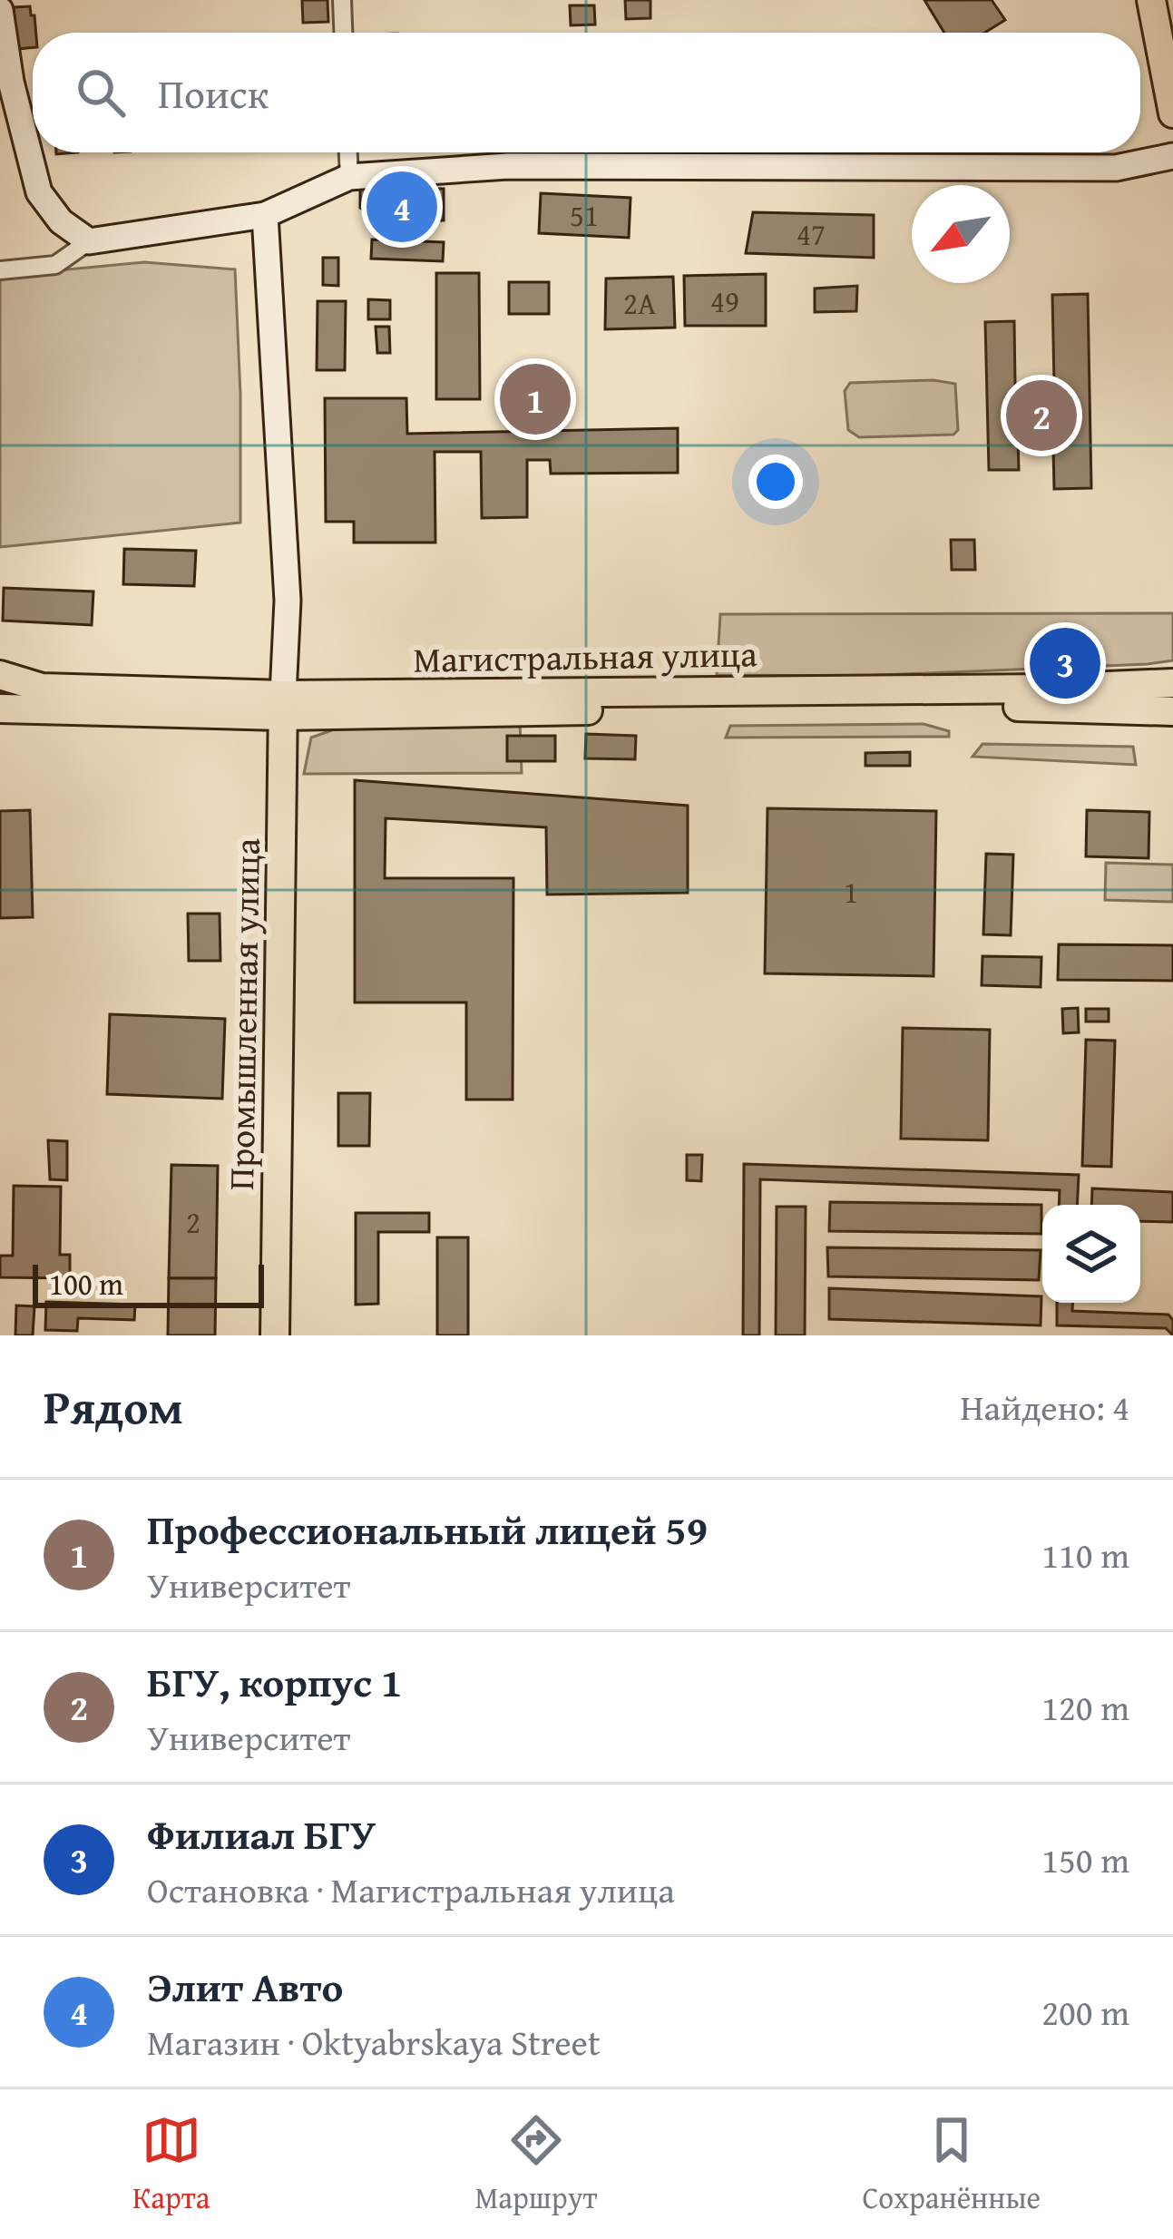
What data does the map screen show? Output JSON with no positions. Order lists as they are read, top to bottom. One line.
{"streets":{"main road":["Магистральная улица","Промышленная улица"]},"crossings":[["Магистральная улица","Промышленная улица"]],"house_numbers":["51","47","49","2А","1","2"],"scale_bar":"100 m","north":"bottom left","page":{"search":"Поиск","pins":["4","1","2","3"],"scale":"100 m","heading":["Рядом","Найдено: 4"],"list":[{"mark":"1","name":"Профессиональный лицей 59","note":"Университет","value":"110 m"},{"mark":"2","name":"БГУ, корпус 1","note":"Университет","value":"120 m"},{"mark":"3","name":"Филиал БГУ","note":"Остановка · Магистральная улица","value":"150 m"},{"mark":"4","name":"Элит Авто","note":"Магазин · Oktyabrskaya Street","value":"200 m"}],"nav":["Карта","Маршрут","Сохранённые"]}}
